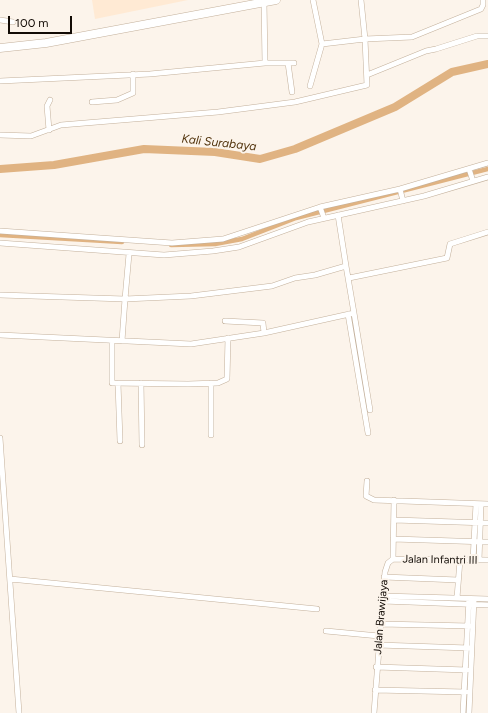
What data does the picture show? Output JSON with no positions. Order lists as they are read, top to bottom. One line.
{"streets":{"street":["Jalan Infantri III","Jalan Brawijaya"]},"crossings":[["Jalan Infantri III","Jalan Brawijaya"]],"water":["Kali Surabaya"],"scale_bar":"100 m"}
